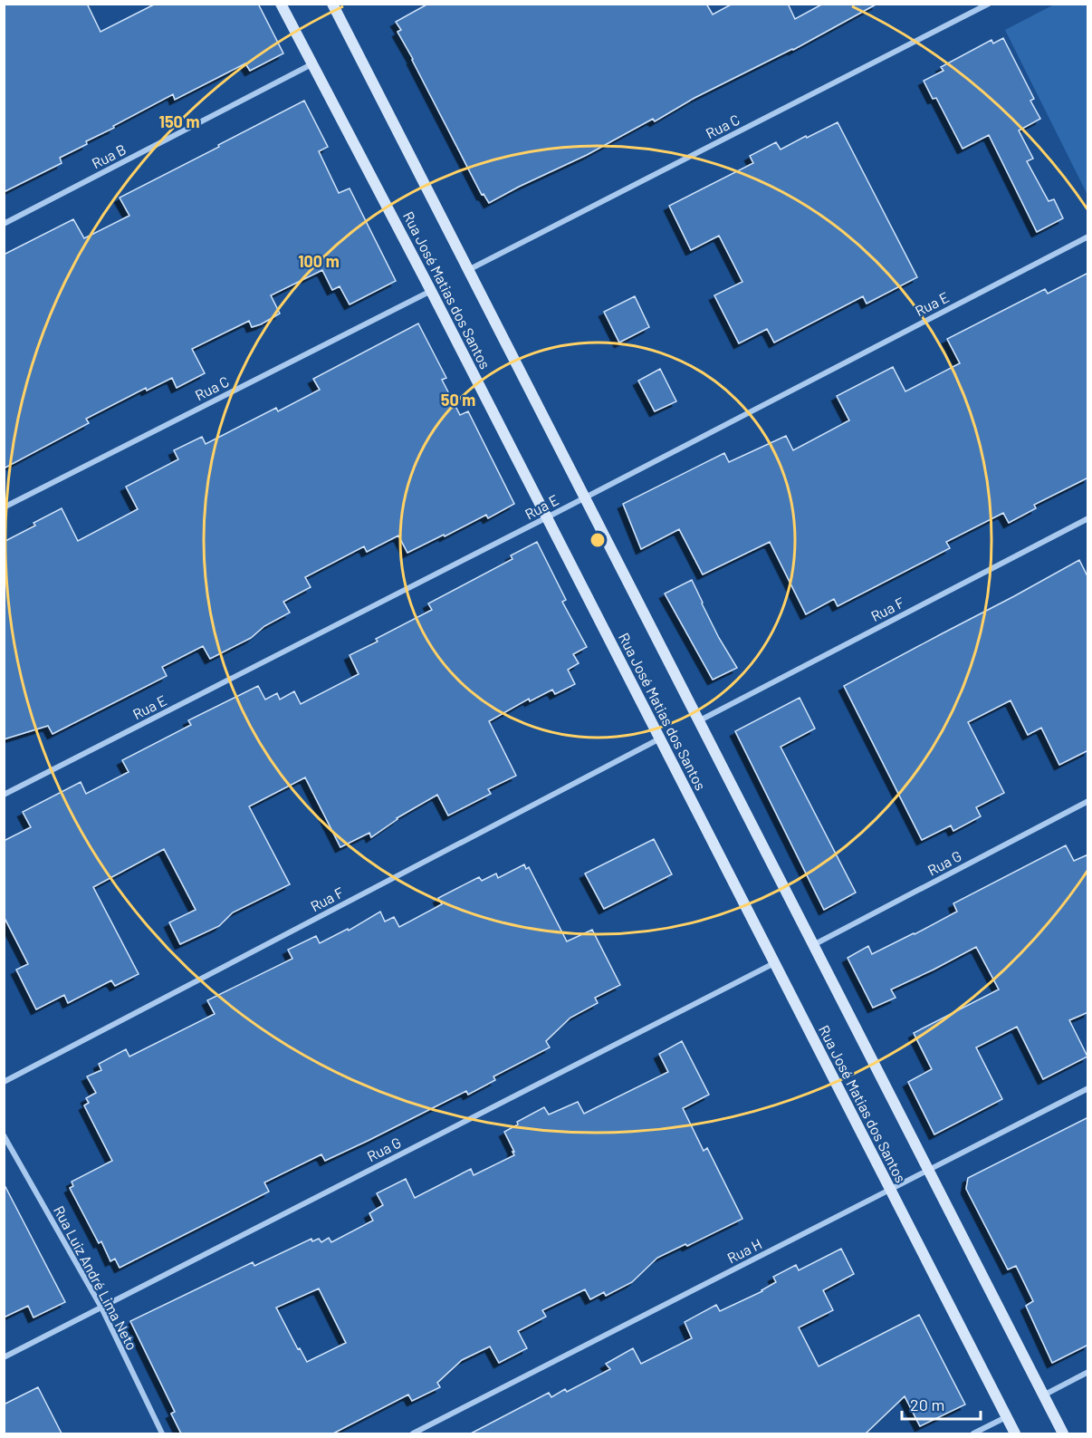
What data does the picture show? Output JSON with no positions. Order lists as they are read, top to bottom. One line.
{"streets":{"main road":["Rua José Matias dos Santos"],"street":["Rua C","Rua B","Rua E","Rua F","Rua G","Rua H","Rua Luiz André Lima Neto"]},"crossings":[["Rua C","Rua José Matias dos Santos"],["Rua B","Rua José Matias dos Santos"],["Rua José Matias dos Santos","Rua E"],["Rua José Matias dos Santos","Rua F"],["Rua José Matias dos Santos","Rua G"],["Rua José Matias dos Santos","Rua H"],["Rua G","Rua Luiz André Lima Neto"]],"scale_bar":"20 m","rings":["150 m","100 m","50 m"]}
